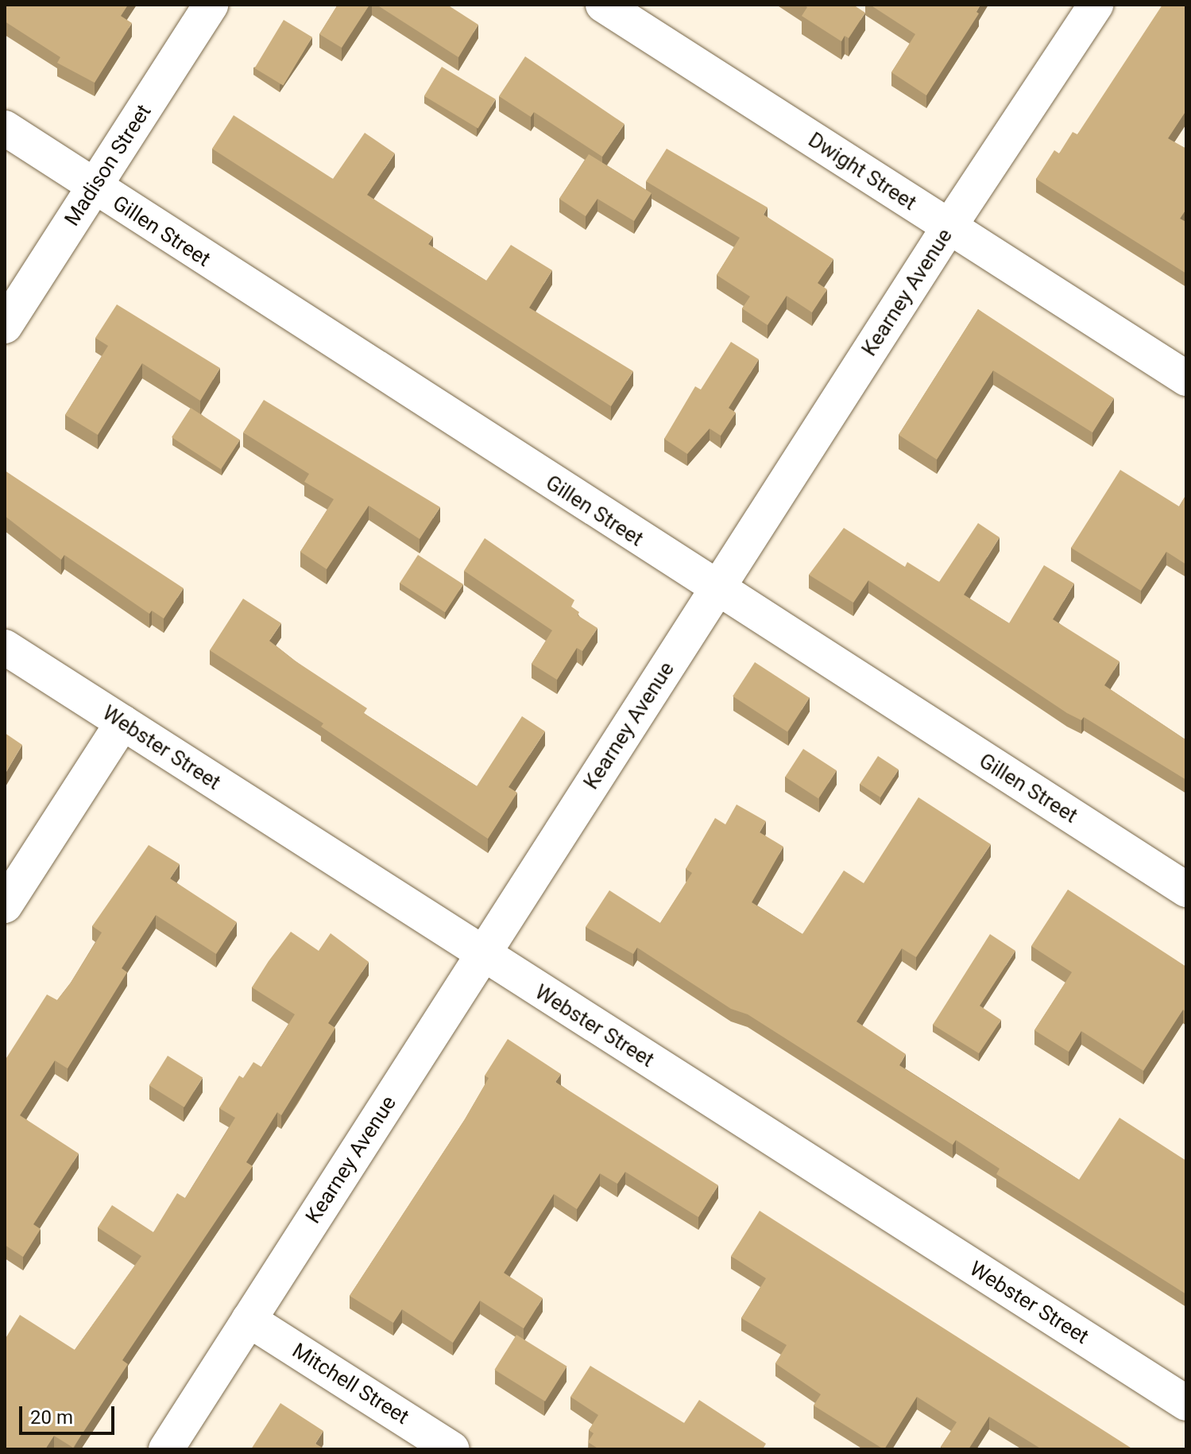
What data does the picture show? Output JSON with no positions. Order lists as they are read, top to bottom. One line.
{"streets":{"street":["Madison Street","Dwight Street","Gillen Street","Kearney Avenue","Webster Street","Mitchell Street"]},"crossings":[["Madison Street","Gillen Street"],["Dwight Street","Kearney Avenue"],["Gillen Street","Kearney Avenue"],["Kearney Avenue","Webster Street"],["Kearney Avenue","Mitchell Street"]],"scale_bar":"20 m"}
